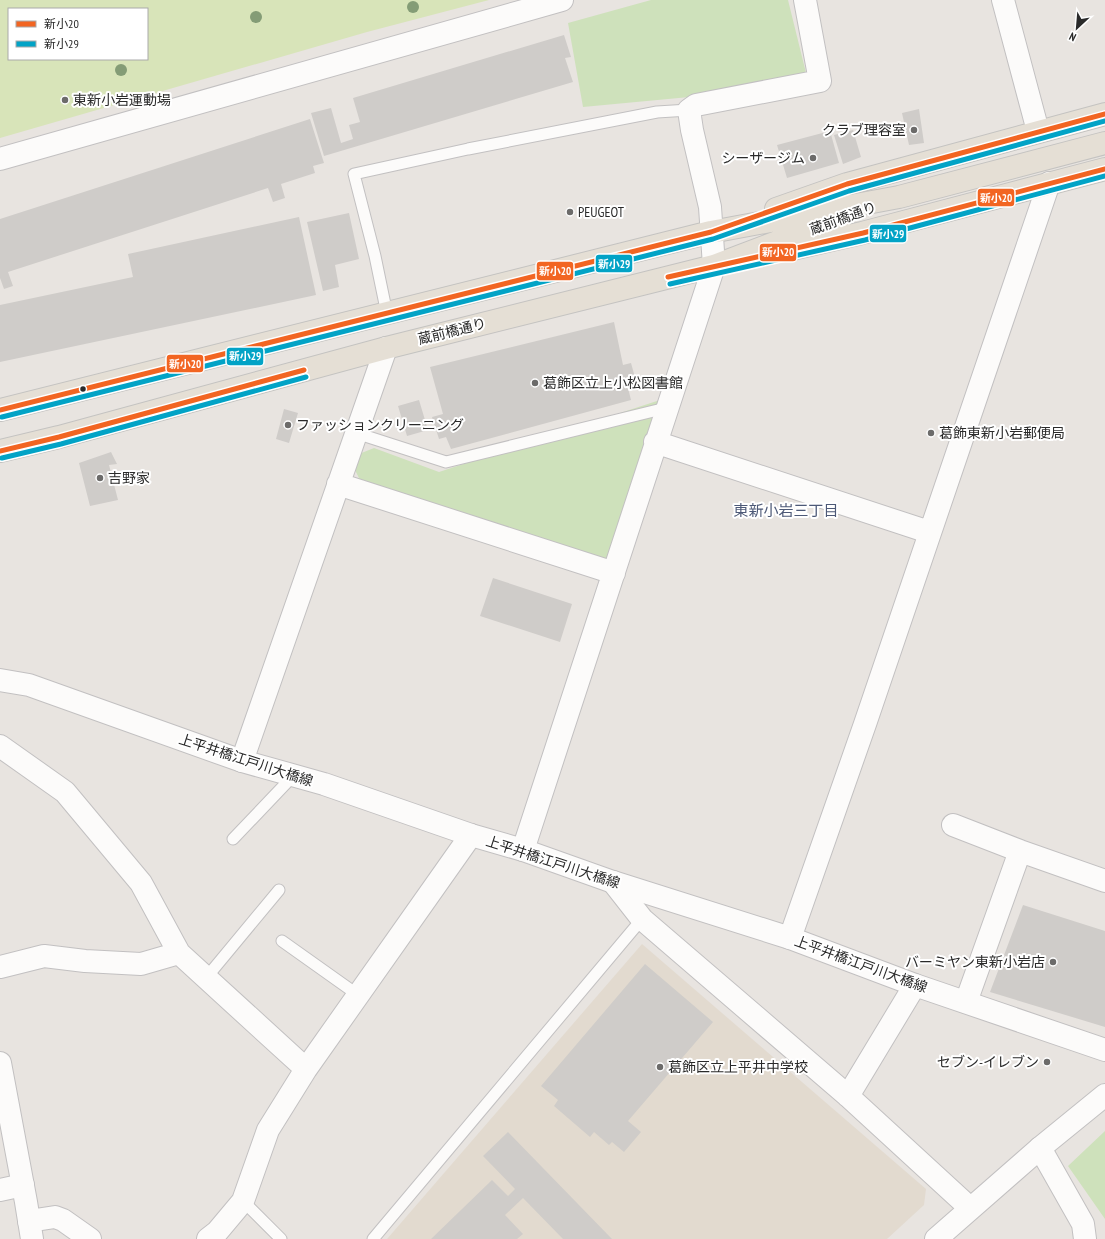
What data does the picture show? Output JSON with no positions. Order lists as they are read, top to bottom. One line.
{"streets":{"main road":["蔵前橋通り"],"street":["上平井橋江戸川大橋線"]},"districts":["東新小岩三丁目"],"places":["東新小岩運動場","クラブ理容室","シーザージム","PEUGEOT","葛飾区立上小松図書館","ファッションクリーニング","葛飾東新小岩郵便局","吉野家","バーミヤン東新小岩店","セブン-イレブン","葛飾区立上平井中学校"],"lines":["transit line 新小20","transit line 新小29"],"legend":["新小20","新小29"],"north":"bottom left"}
